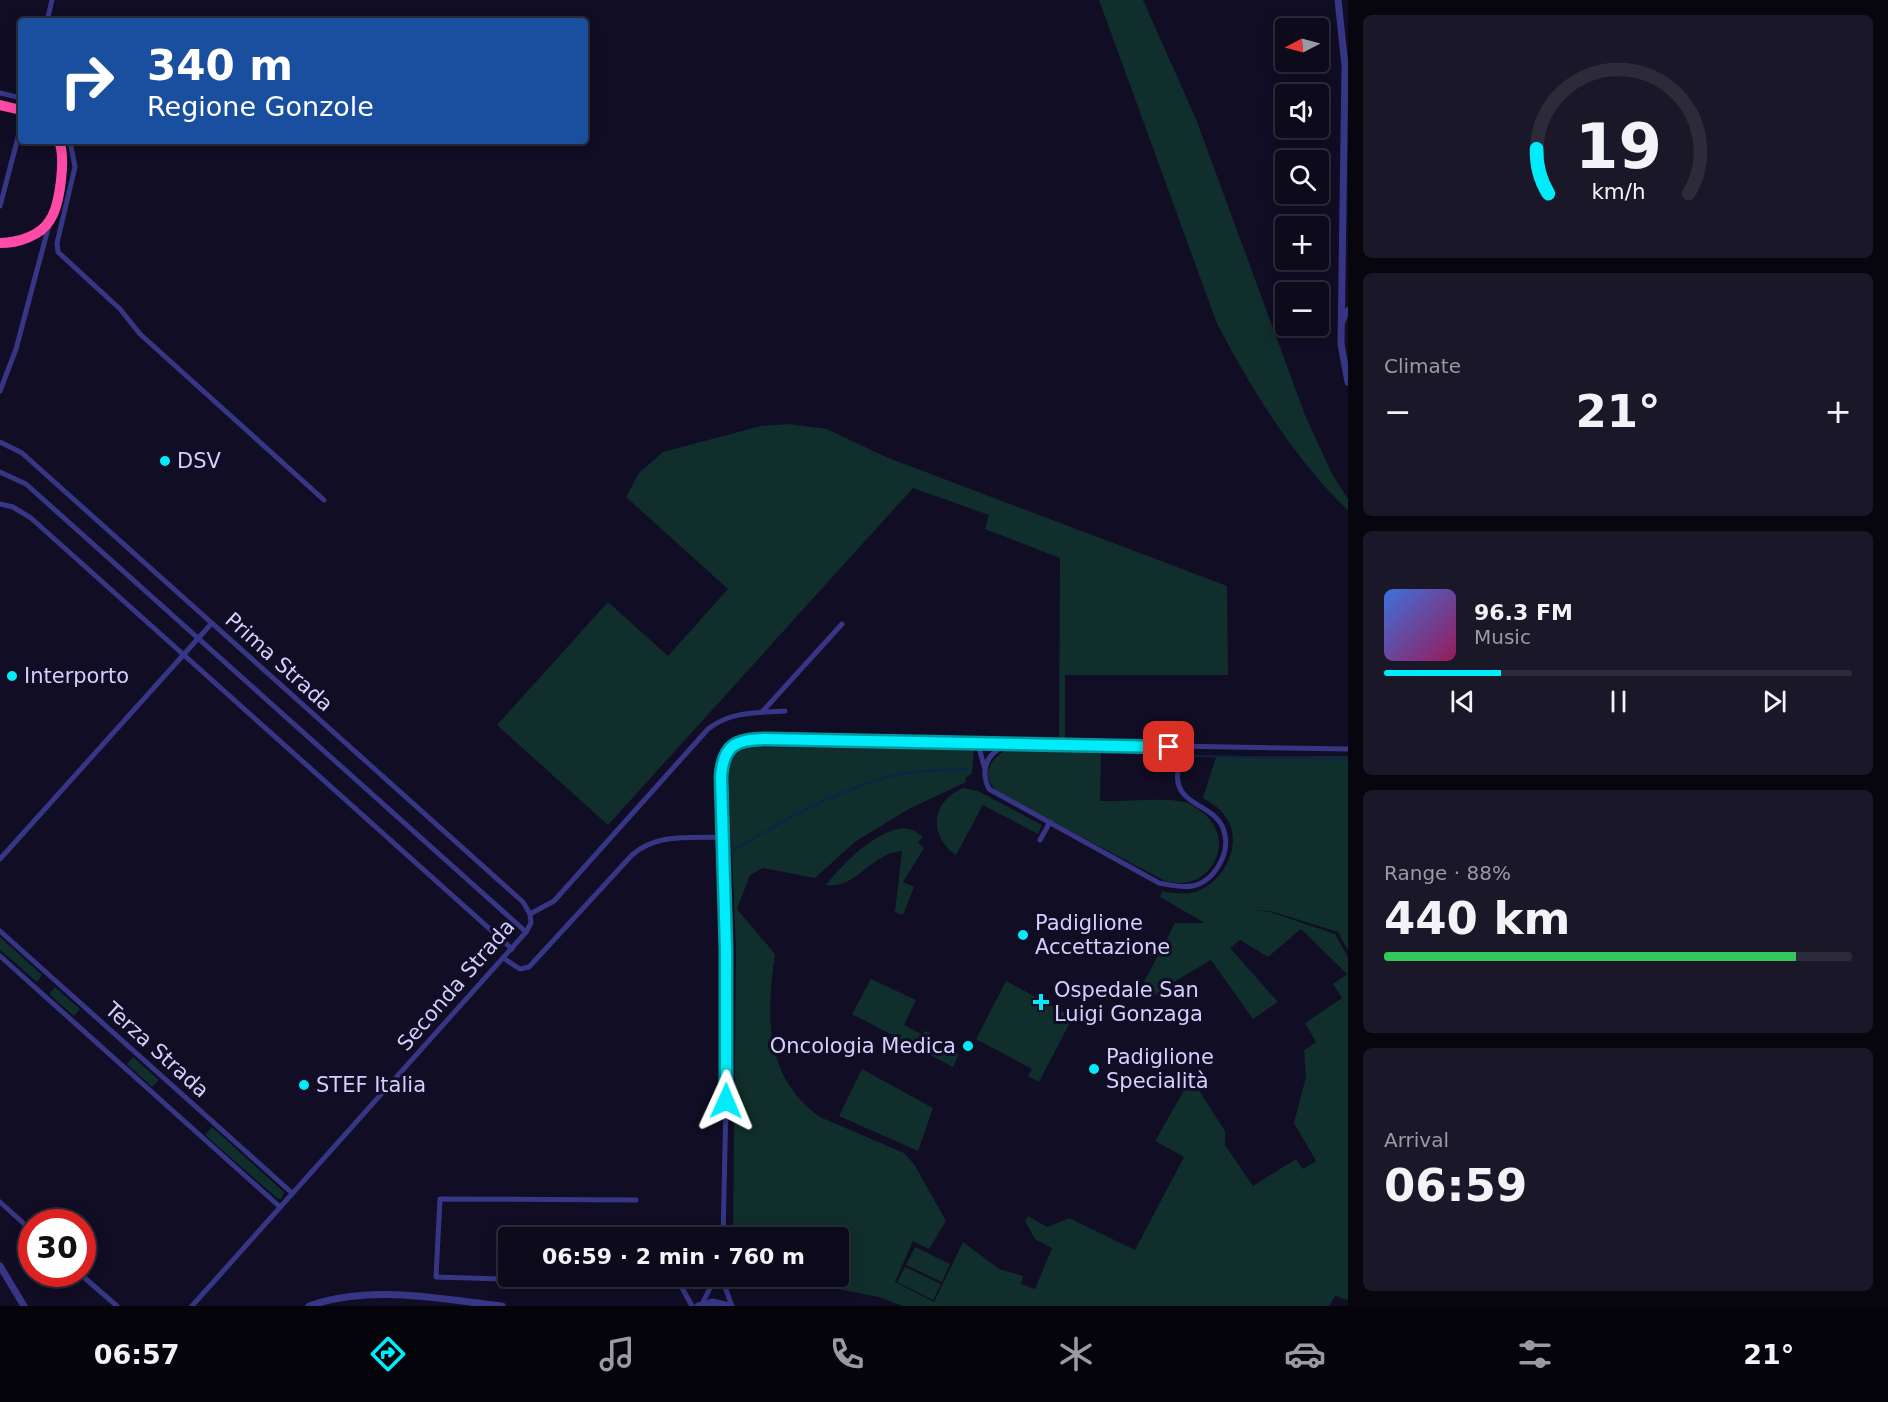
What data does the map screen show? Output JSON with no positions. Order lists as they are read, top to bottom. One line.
{"streets":{"street":["Prima Strada","Seconda Strada","Terza Strada"]},"crossings":[["Prima Strada","Seconda Strada"],["Seconda Strada","Terza Strada"]],"places":{"other":["DSV","Interporto","Padiglione Accettazione","Oncologia Medica","Padiglione Specialità","STEF Italia"],"health":["Ospedale San Luigi Gonzaga"]},"north":"left","page":{"map_buttons":["+","−"],"turn":["340 m","Regione Gonzole"],"tile":["Climate",["Range · 88%","440 km"],["Arrival","06:59"]],"heat":["−","21°","+"],"song":["96.3 FM","Music"],"limit":"30","trip":"06:59 · 2 min · 760 m","tabs":["06:57","21°"],"gauge":["19","km/h"]}}
